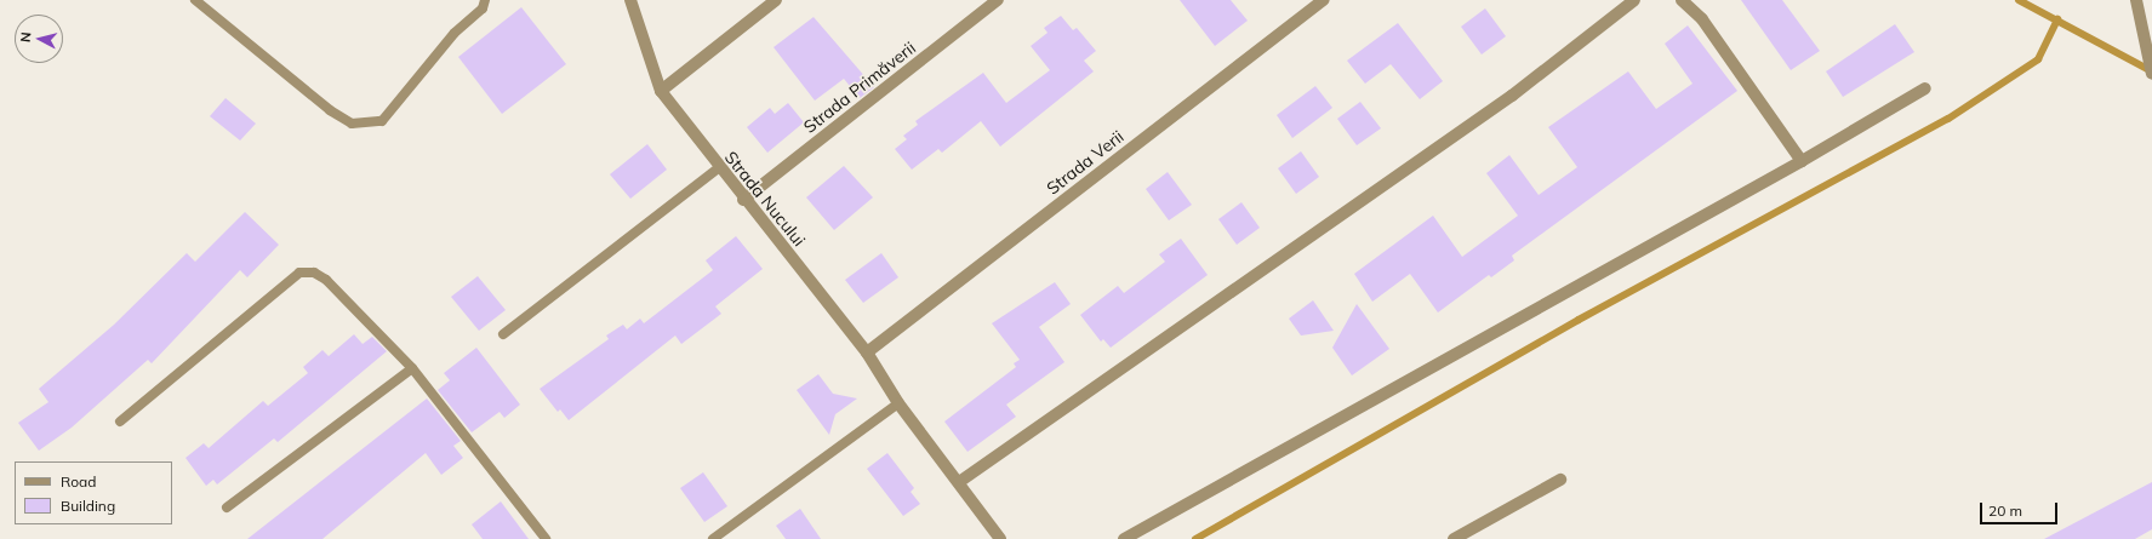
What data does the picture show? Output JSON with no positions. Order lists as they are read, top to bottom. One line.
{"streets":{"street":["Strada Primăverii","Strada Verii","Strada Nucului"]},"crossings":[["Strada Primăverii","Strada Nucului"],["Strada Verii","Strada Nucului"]],"legend":["Road","Building"],"scale_bar":"20 m","north":"left"}
